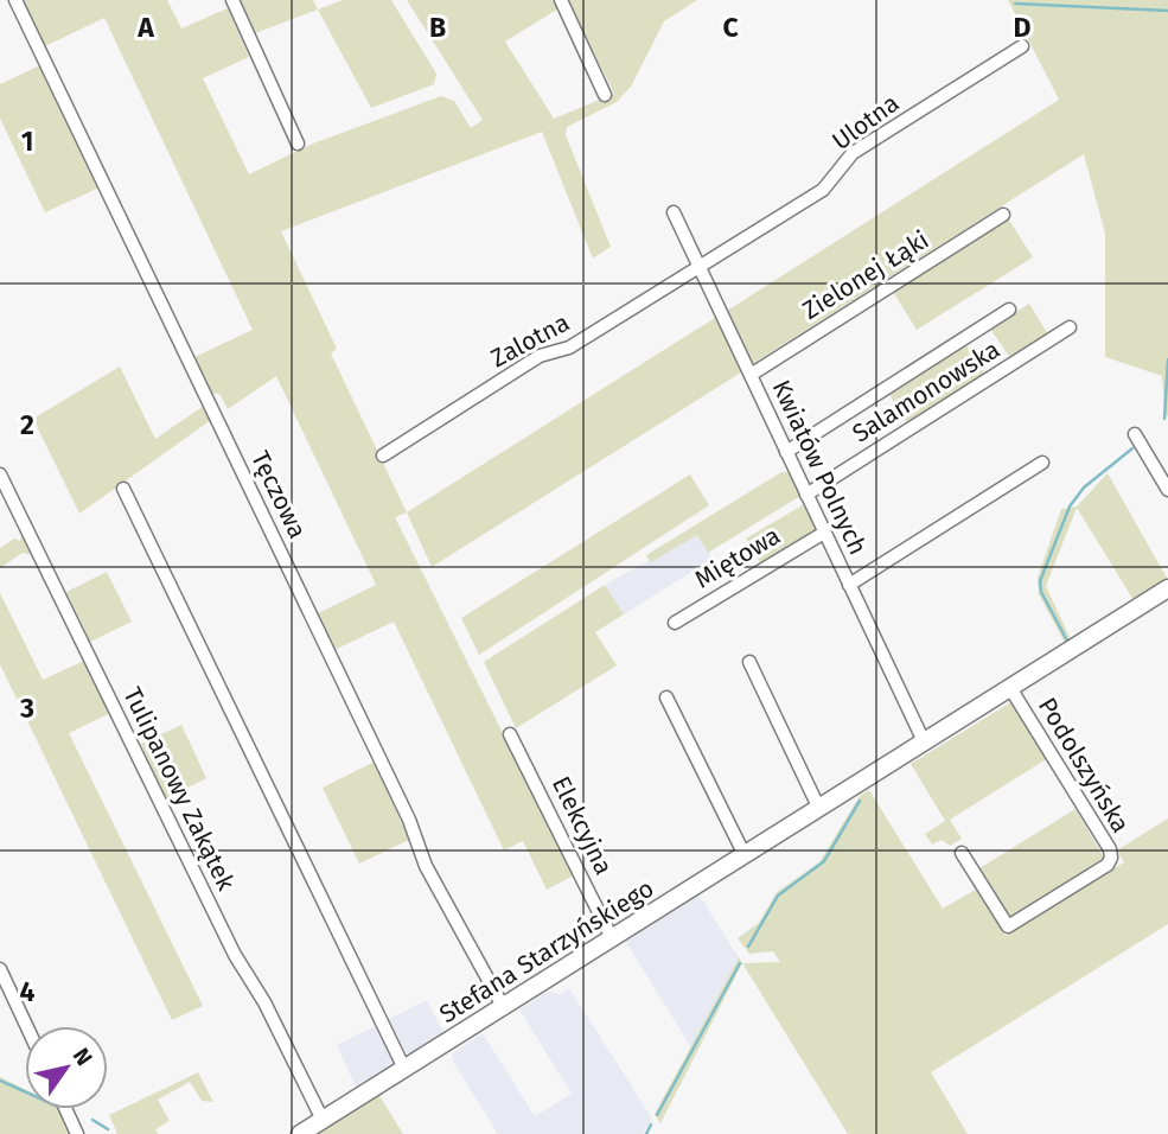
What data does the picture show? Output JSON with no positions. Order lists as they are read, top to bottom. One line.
{"streets":{"street":["Ulotna","Zielonej Łąki","Zalotna","Salamonowska","Kwiatów Polnych","Tęczowa","Miętowa","Podolszyńska","Tulipanowy Zakątek","Elekcyjna","Stefana Starzyńskiego"]},"crossings":[["Ulotna","Zalotna"],["Ulotna","Kwiatów Polnych"],["Zielonej Łąki","Kwiatów Polnych"],["Zalotna","Kwiatów Polnych"],["Salamonowska","Kwiatów Polnych"],["Kwiatów Polnych","Miętowa"],["Kwiatów Polnych","Stefana Starzyńskiego"],["Tęczowa","Stefana Starzyńskiego"],["Podolszyńska","Stefana Starzyńskiego"],["Tulipanowy Zakątek","Stefana Starzyńskiego"],["Elekcyjna","Stefana Starzyńskiego"]],"north":"top right","grid":{"columns":["A","B","C","D"],"rows":["1","2","3","4"]}}
